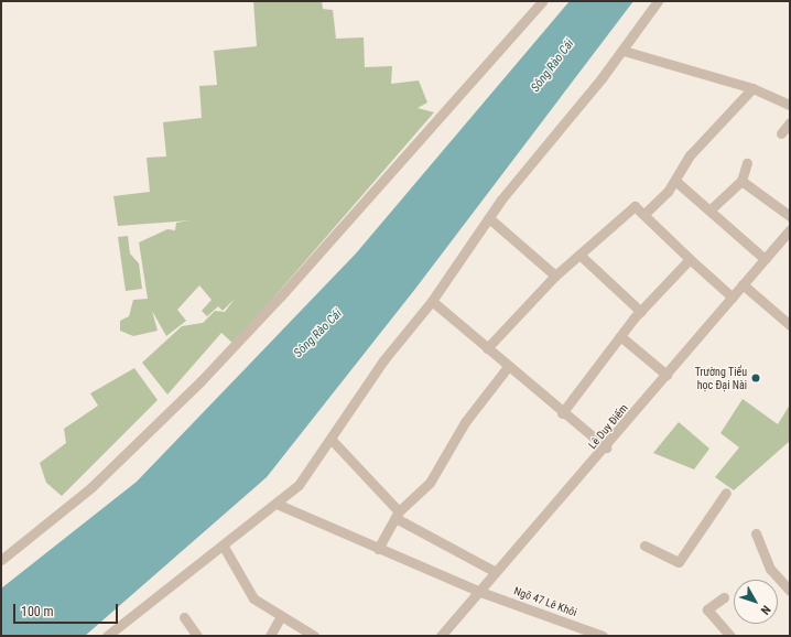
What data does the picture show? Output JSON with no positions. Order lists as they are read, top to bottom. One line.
{"streets":{"street":["Lê Duy Điếm","Ngõ 47 Lê Khôi"]},"crossings":[["Lê Duy Điếm","Ngõ 47 Lê Khôi"]],"water":["Sông Rào Cái"],"places":["Trường Tiểu học Đại Nài"],"scale_bar":"100 m","north":"bottom right"}
